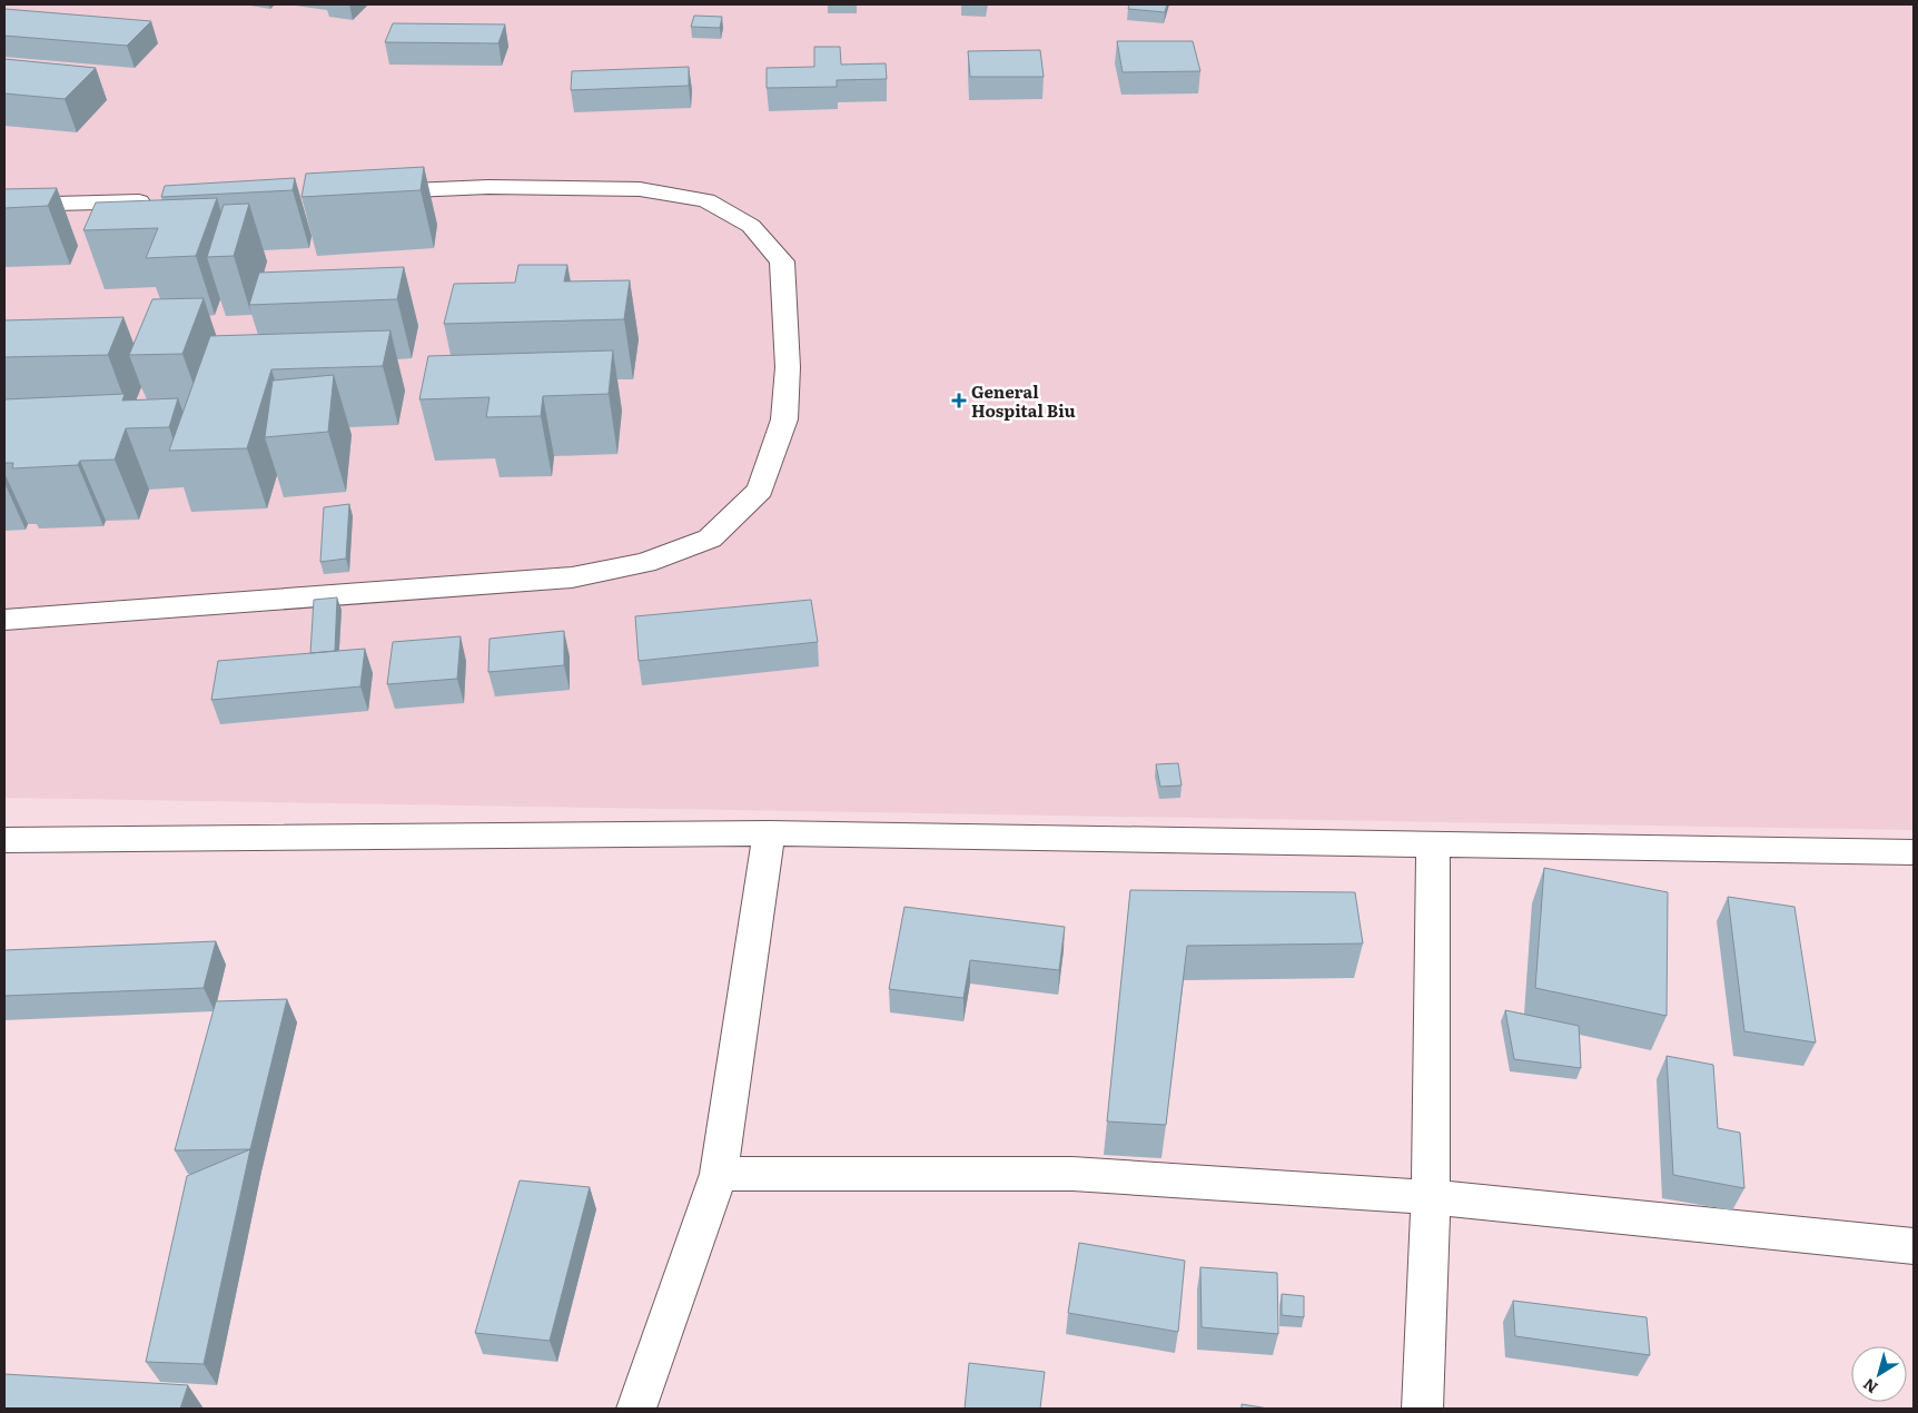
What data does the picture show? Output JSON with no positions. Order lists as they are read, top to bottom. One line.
{"places":{"health":["General Hospital Biu"]},"north":"bottom left"}
